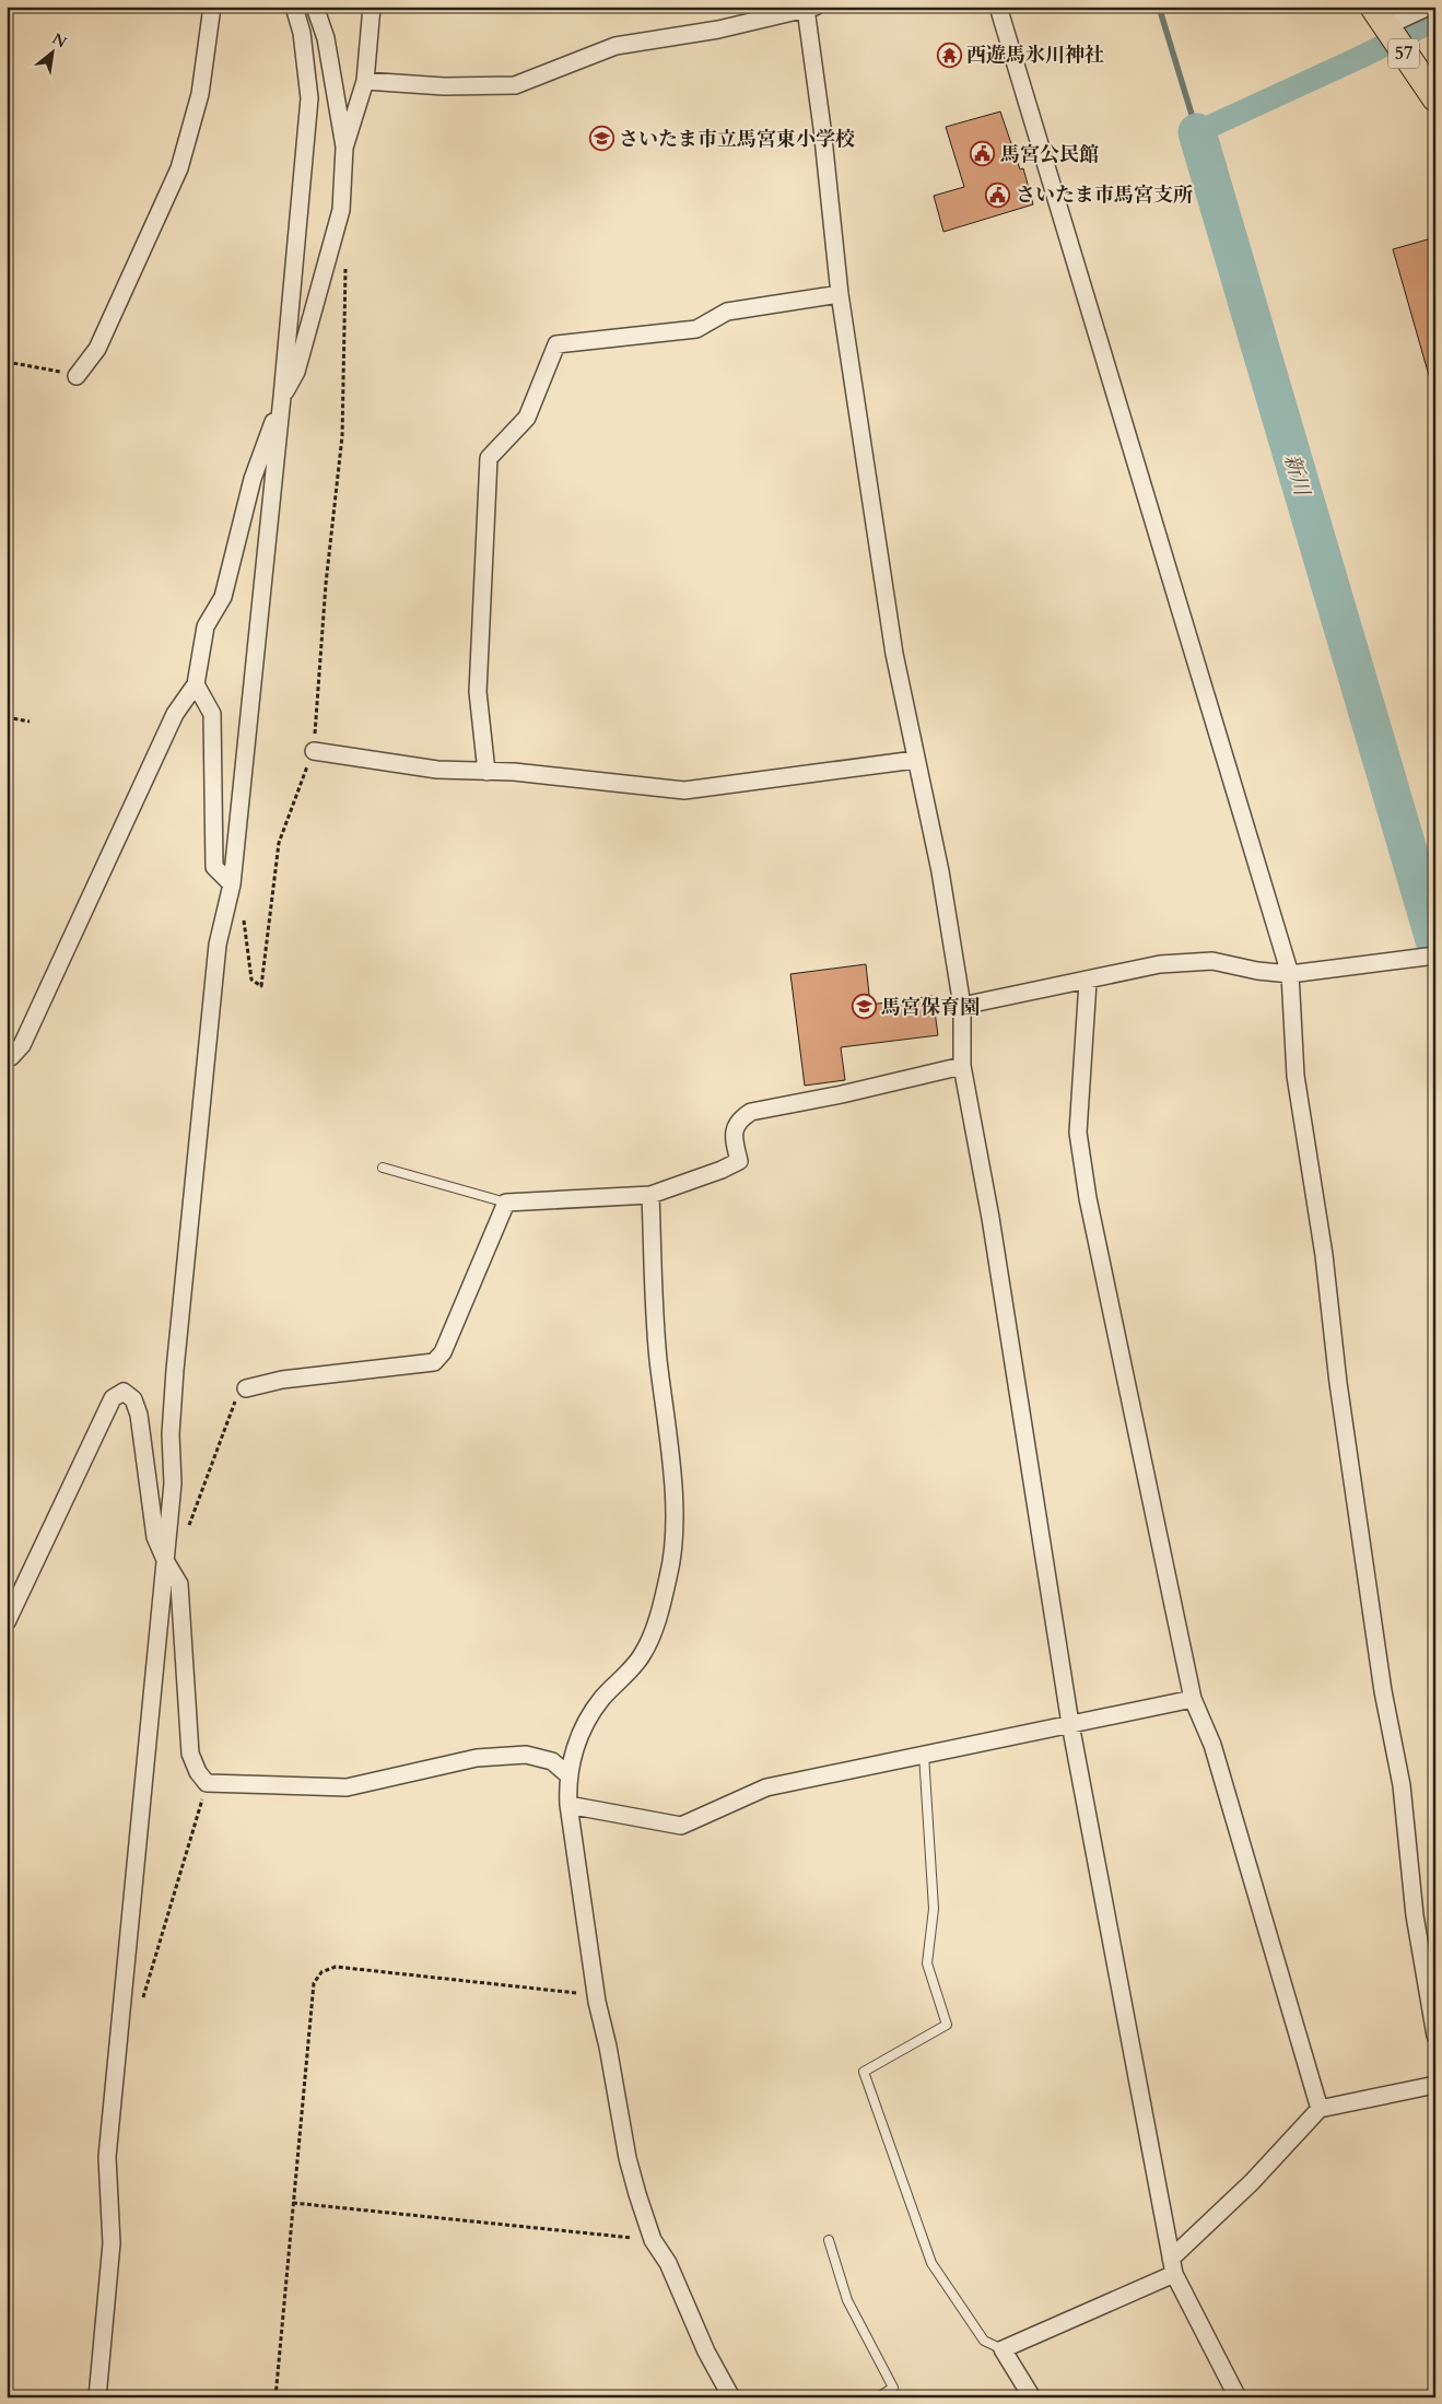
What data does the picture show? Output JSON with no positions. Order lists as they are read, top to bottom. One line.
{"streets":{"main road":["57"]},"water":["新川"],"places":{"temple":["西遊馬氷川神社"],"school or university":["さいたま市立馬宮東小学校","馬宮保育園"],"public building":["馬宮公民館","さいたま市馬宮支所"]},"north":"top right"}
